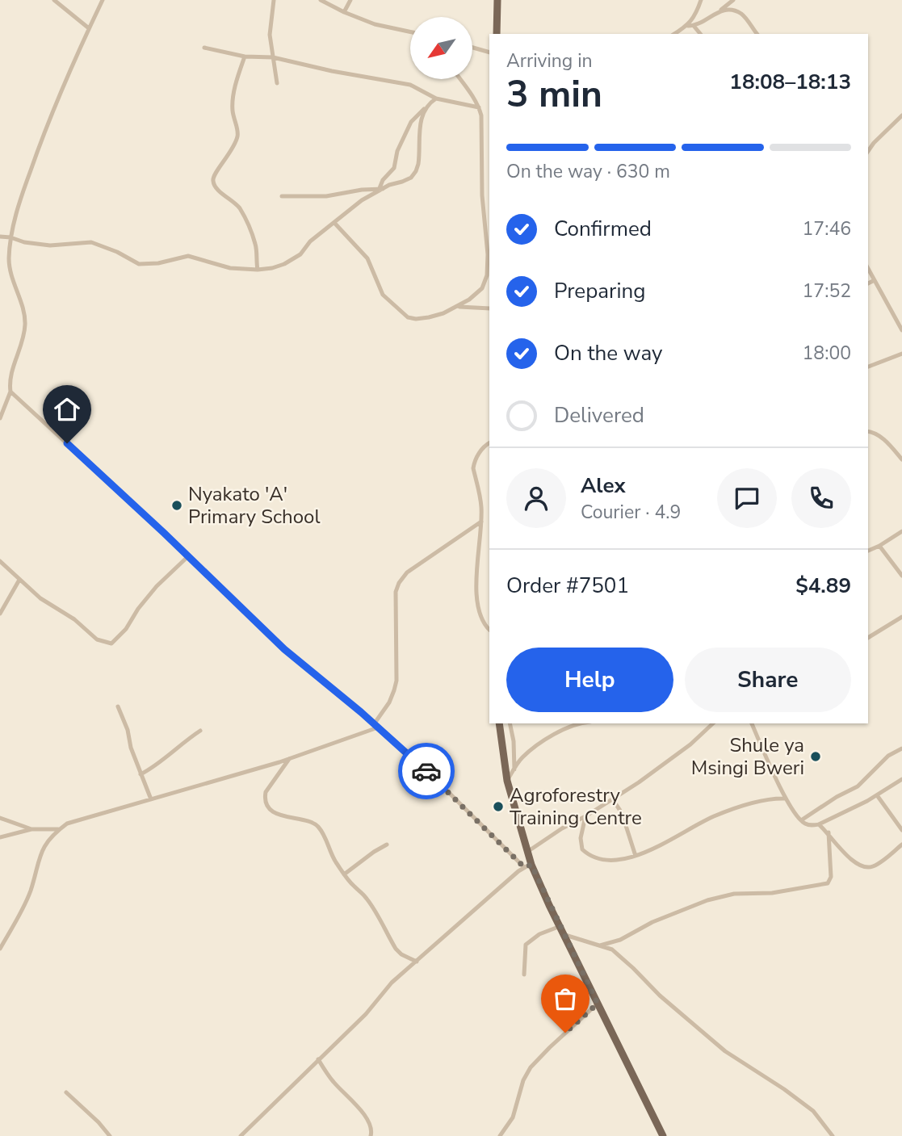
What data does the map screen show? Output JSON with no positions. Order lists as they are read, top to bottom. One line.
{"places":["Nyakato 'A' Primary School","Shule ya Msingi Bweri","Agroforestry Training Centre"],"north":"bottom left","page":{"heading":["3 min","Arriving in","18:08–18:13"],"panel":["Alex","Courier · 4.9","Order #7501","$4.89"],"bar":"On the way · 630 m","list":[["Confirmed","17:46"],["Preparing","17:52"],["On the way","18:00"],"Delivered"],"buttons":["Help","Share"]}}
